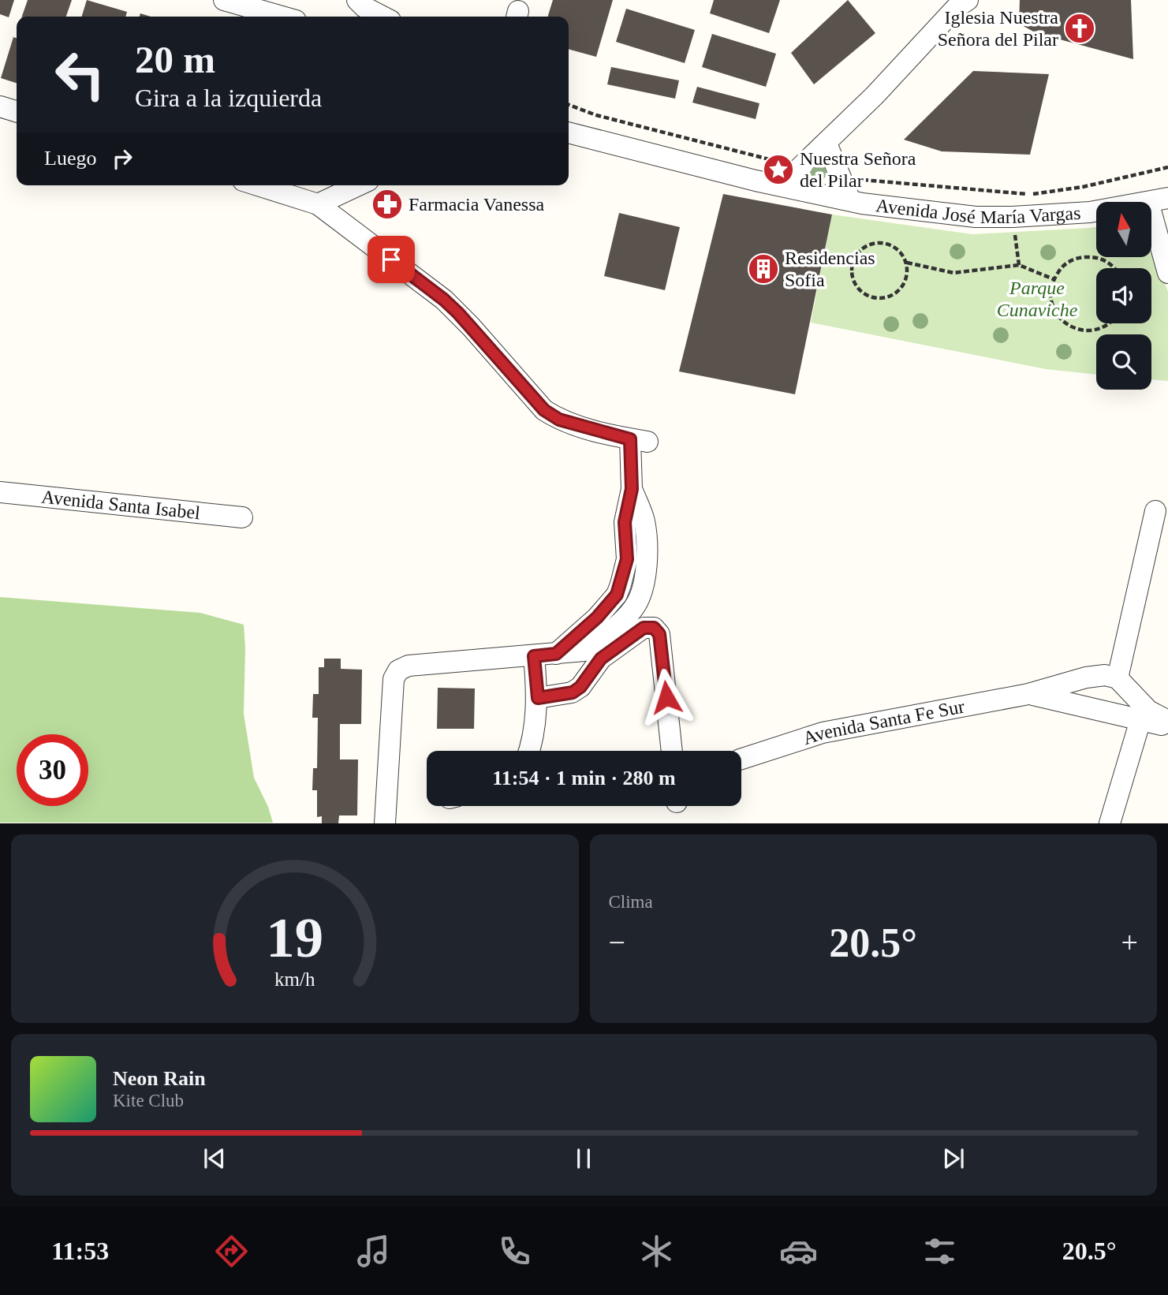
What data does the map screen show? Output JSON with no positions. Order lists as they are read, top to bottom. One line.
{"streets":{"street":["Avenida José María Vargas","Avenida Santa Isabel","Avenida Santa Fe Sur"]},"parks":["Parque Cunaviche"],"places":{"church":["Iglesia Nuestra Señora del Pilar"],"place":["Nuestra Señora del Pilar"],"pharmacy":["Farmacia Vanessa"],"building":["Residencias Sofia"]},"north":"top","page":{"turn":["20 m","Gira a la izquierda"],"then":"Luego","limit":"30","trip":"11:54 · 1 min · 280 m","tile":"Clima","heat":["−","20.5°","+"],"song":["Neon Rain","Kite Club"],"tabs":["11:53","20.5°"],"gauge":["19","km/h"]}}
